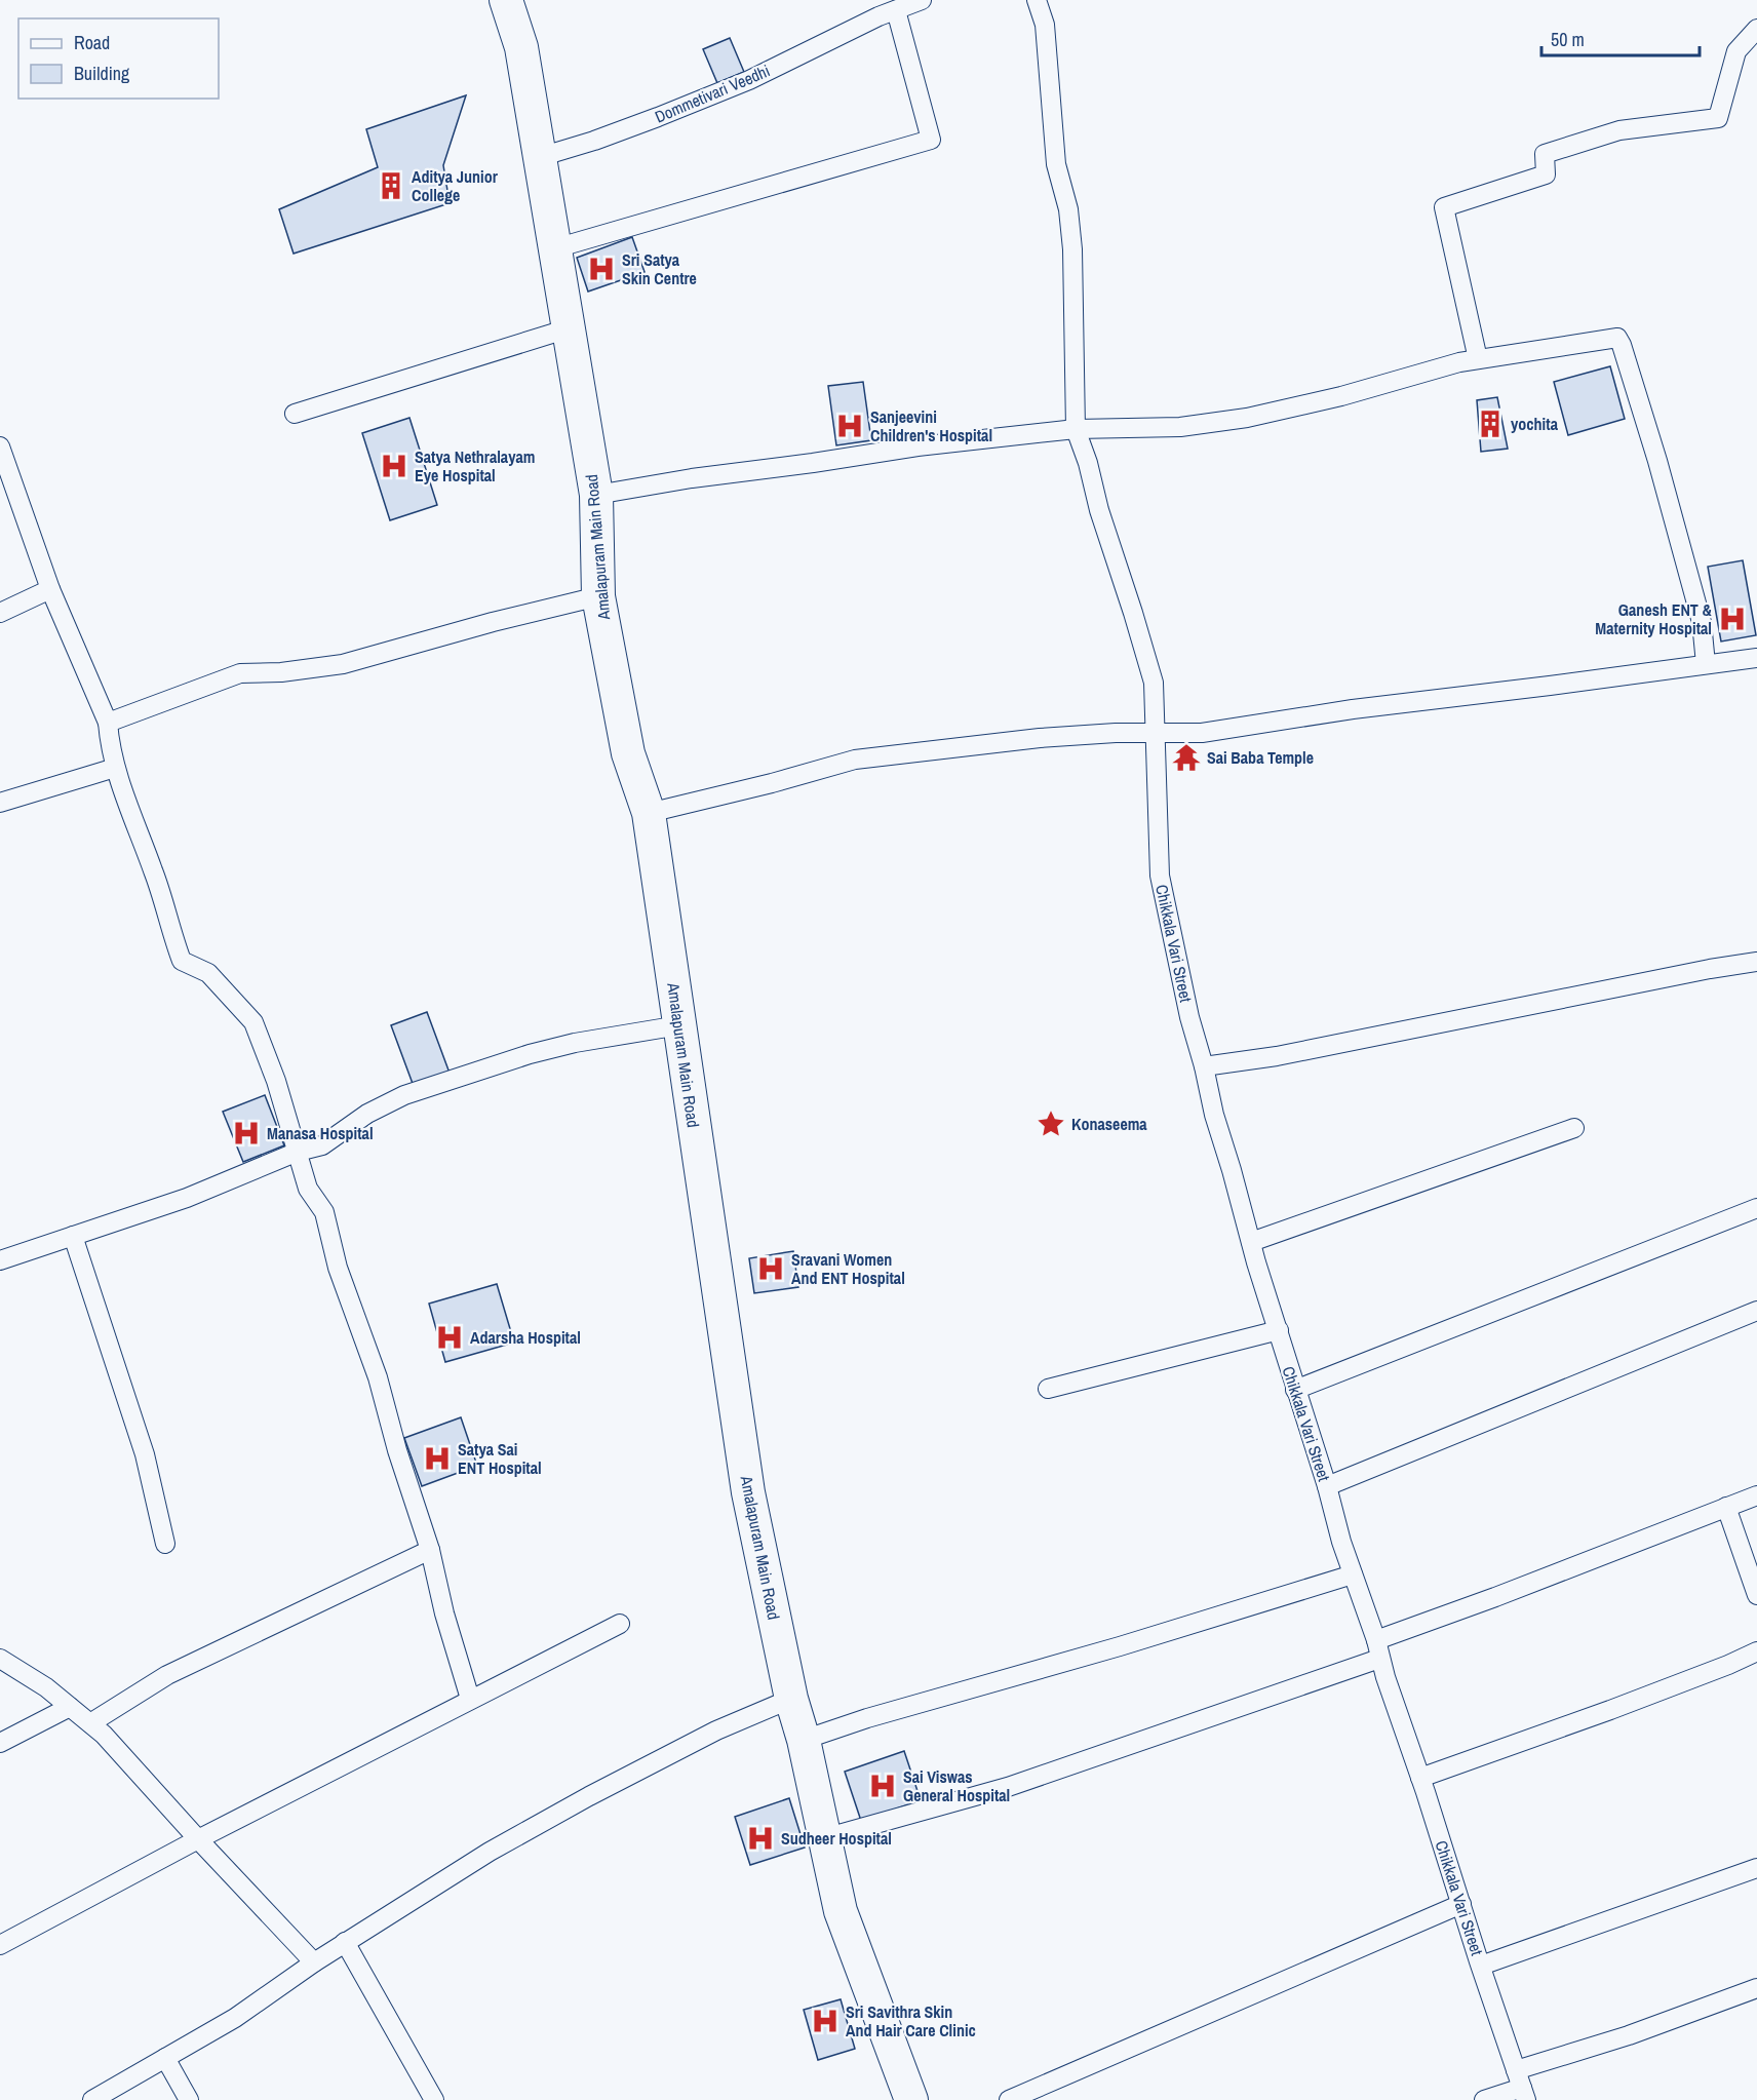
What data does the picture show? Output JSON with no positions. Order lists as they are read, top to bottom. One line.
{"streets":{"highway":["Amalapuram Main Road"],"street":["Dommetivari Veedhi","Chikkala Vari Street"]},"crossings":[["Dommetivari Veedhi","Amalapuram Main Road"]],"places":{"building":["Aditya Junior College","yochita"],"hospital":["Sri Satya Skin Centre","Sanjeevini Children's Hospital","Satya Nethralayam Eye Hospital","Ganesh ENT & Maternity Hospital","Manasa Hospital","Sravani Women And ENT Hospital","Adarsha Hospital","Satya Sai ENT Hospital","Sai Viswas General Hospital","Sudheer Hospital","Sri Savithra Skin And Hair Care Clinic"],"temple":["Sai Baba Temple"],"place":["Konaseema"]},"legend":["Road","Building"],"scale_bar":"50 m"}
